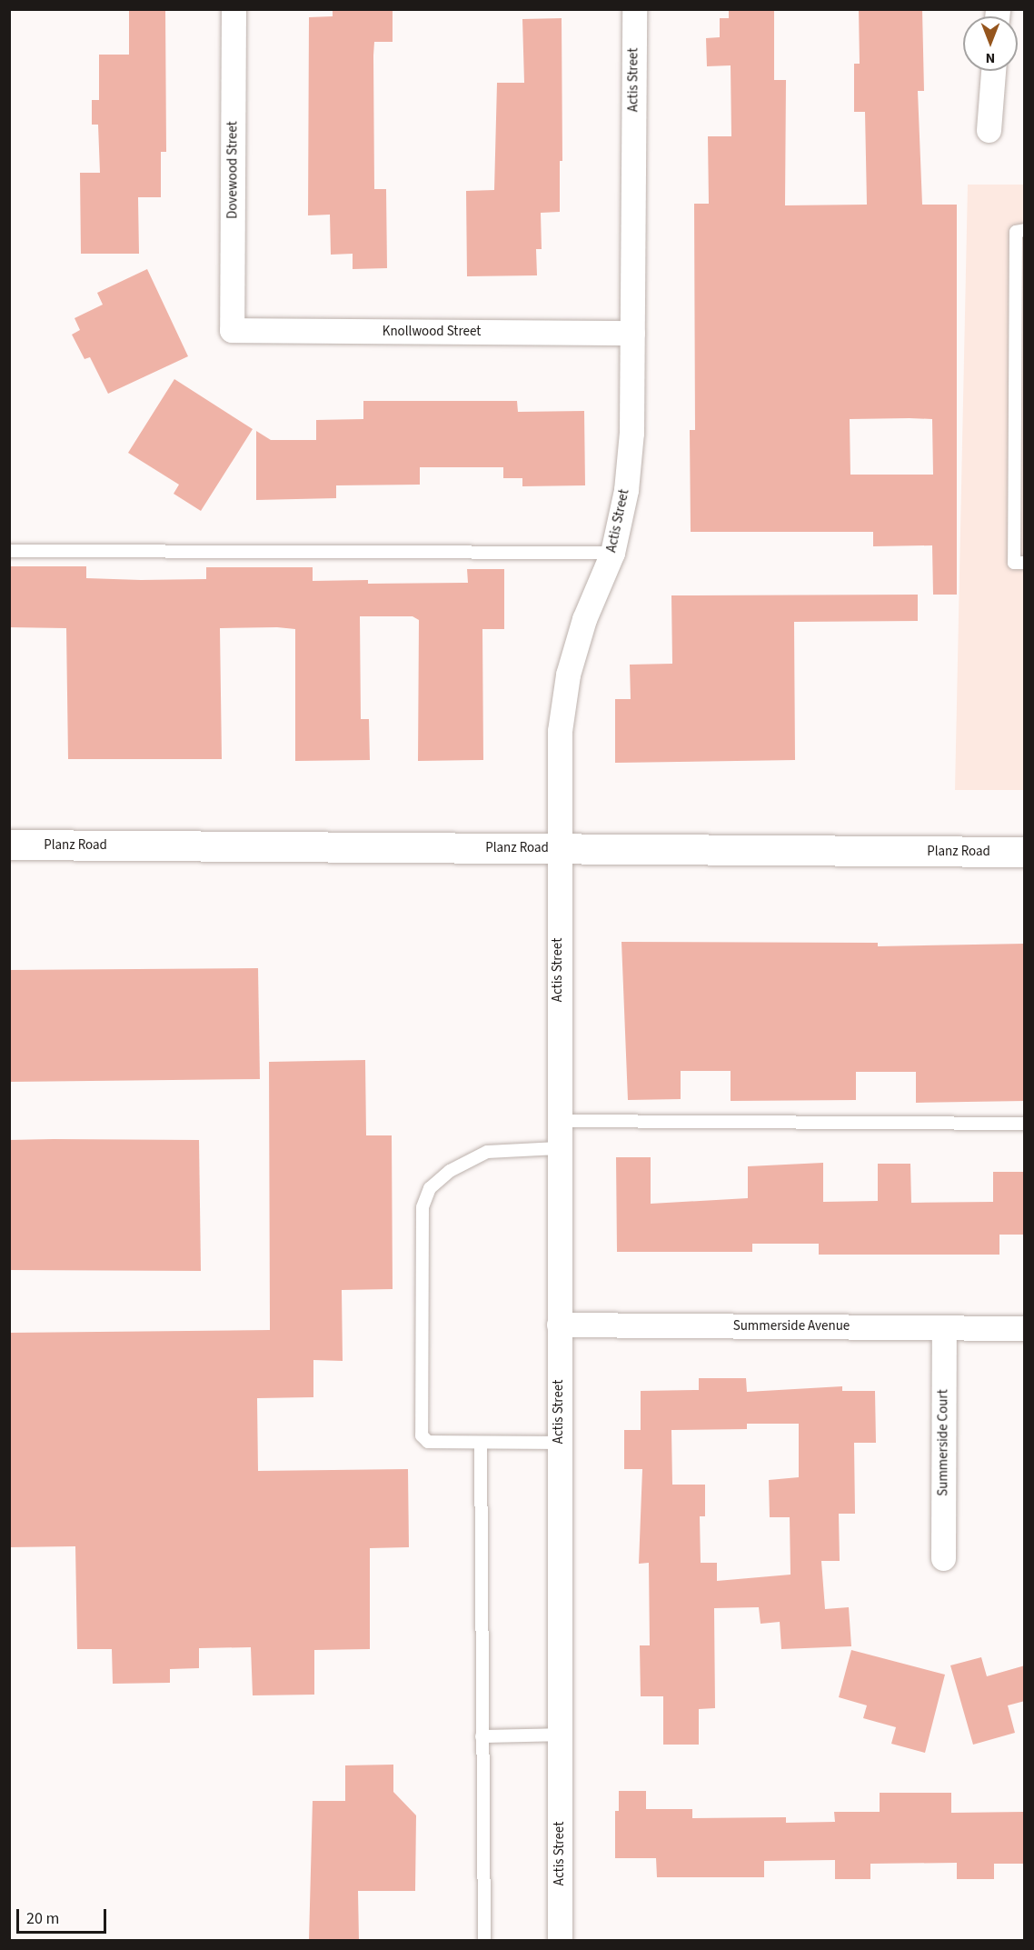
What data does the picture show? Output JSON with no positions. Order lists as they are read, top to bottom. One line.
{"streets":{"street":["Actis Street","Dovewood Street","Knollwood Street","Planz Road","Summerside Avenue","Summerside Court"]},"crossings":[["Actis Street","Knollwood Street"],["Actis Street","Planz Road"],["Actis Street","Summerside Avenue"],["Dovewood Street","Knollwood Street"],["Summerside Avenue","Summerside Court"]],"scale_bar":"20 m","north":"bottom"}
